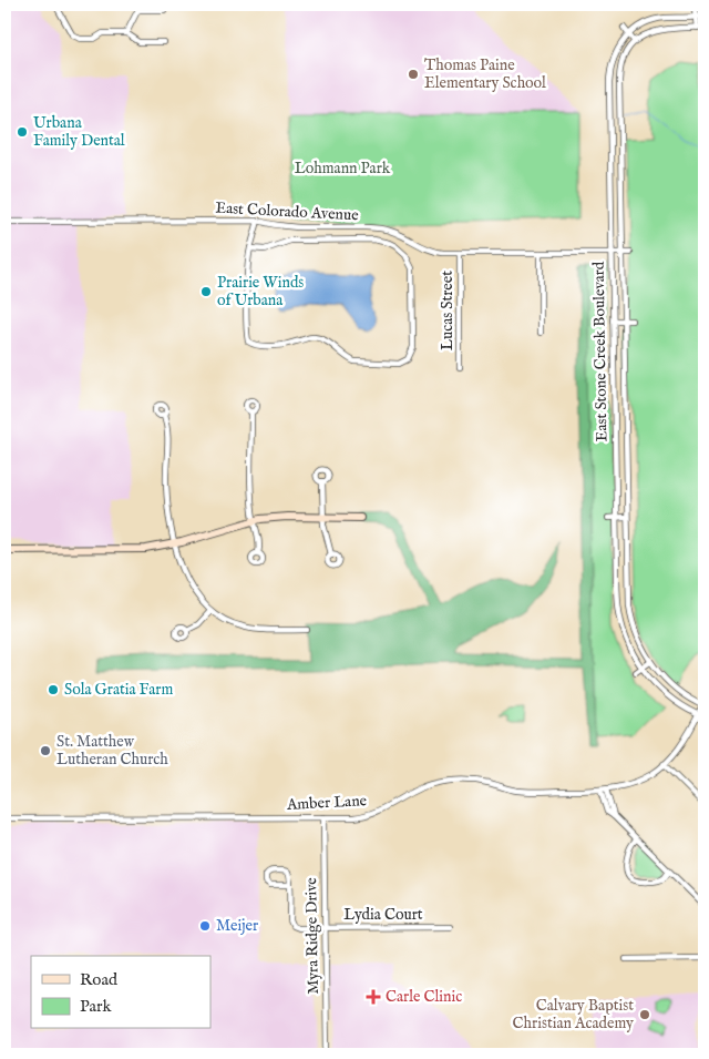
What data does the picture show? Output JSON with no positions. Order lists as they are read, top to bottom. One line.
{"streets":{"street":["East Colorado Avenue","Lucas Street","East Stone Creek Boulevard","Amber Lane","Lydia Court","Myra Ridge Drive"]},"crossings":[["East Colorado Avenue","Lucas Street"],["East Colorado Avenue","East Stone Creek Boulevard"],["East Stone Creek Boulevard","Amber Lane"],["Amber Lane","Myra Ridge Drive"],["Lydia Court","Myra Ridge Drive"]],"parks":["Lohmann Park"],"places":{"other":["Thomas Paine Elementary School","Urbana Family Dental","Prairie Winds of Urbana","Sola Gratia Farm","St. Matthew Lutheran Church","Meijer","Calvary Baptist Christian Academy"],"health":["Carle Clinic"]},"legend":["Road","Park"]}
